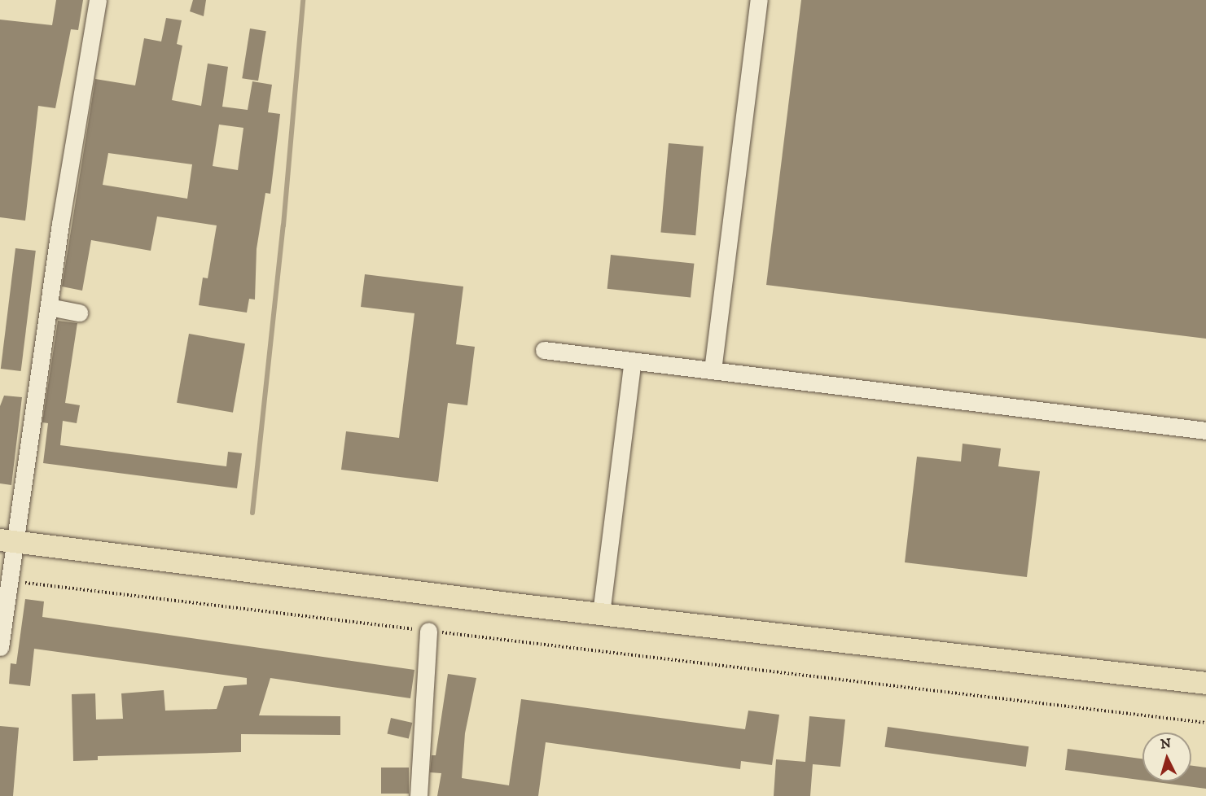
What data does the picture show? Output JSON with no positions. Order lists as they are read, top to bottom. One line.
{"north":"top"}
